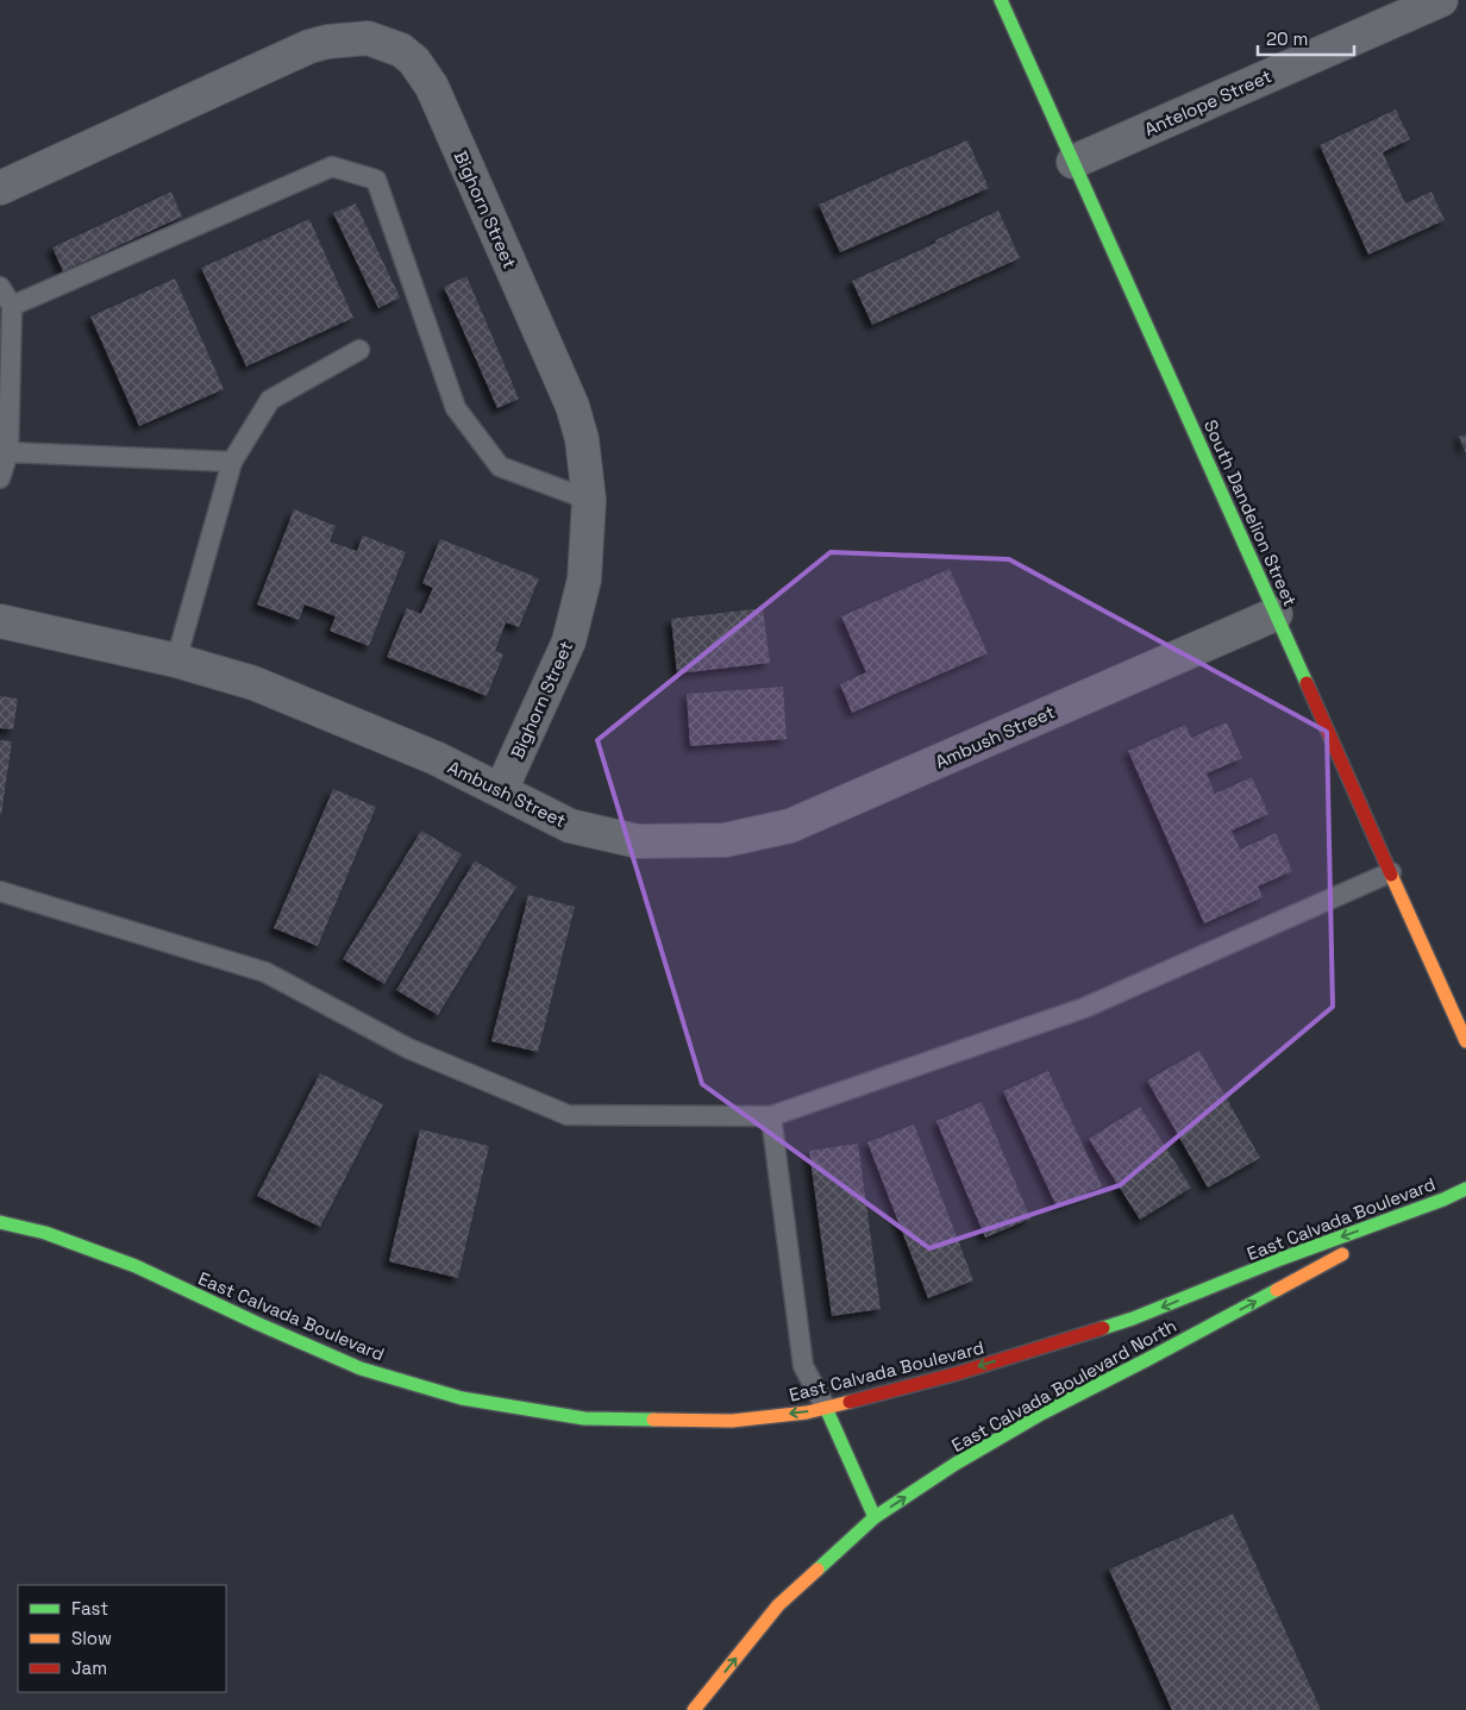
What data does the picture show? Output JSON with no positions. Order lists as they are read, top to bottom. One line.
{"streets":{"main road":["South Dandelion Street","East Calvada Boulevard","East Calvada Boulevard North"],"street":["Antelope Street","Bighorn Street","Ambush Street"]},"crossings":[["Antelope Street","South Dandelion Street"],["Bighorn Street","Ambush Street"],["South Dandelion Street","Ambush Street"],["East Calvada Boulevard","East Calvada Boulevard North"]],"one_way":["East Calvada Boulevard","East Calvada Boulevard North"],"legend":["Fast","Slow","Jam"],"scale_bar":"20 m"}
